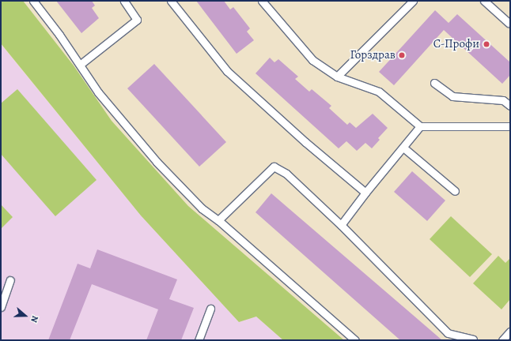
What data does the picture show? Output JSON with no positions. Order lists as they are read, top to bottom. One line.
{"places":["С-Профи","Горздрав"],"north":"right"}
